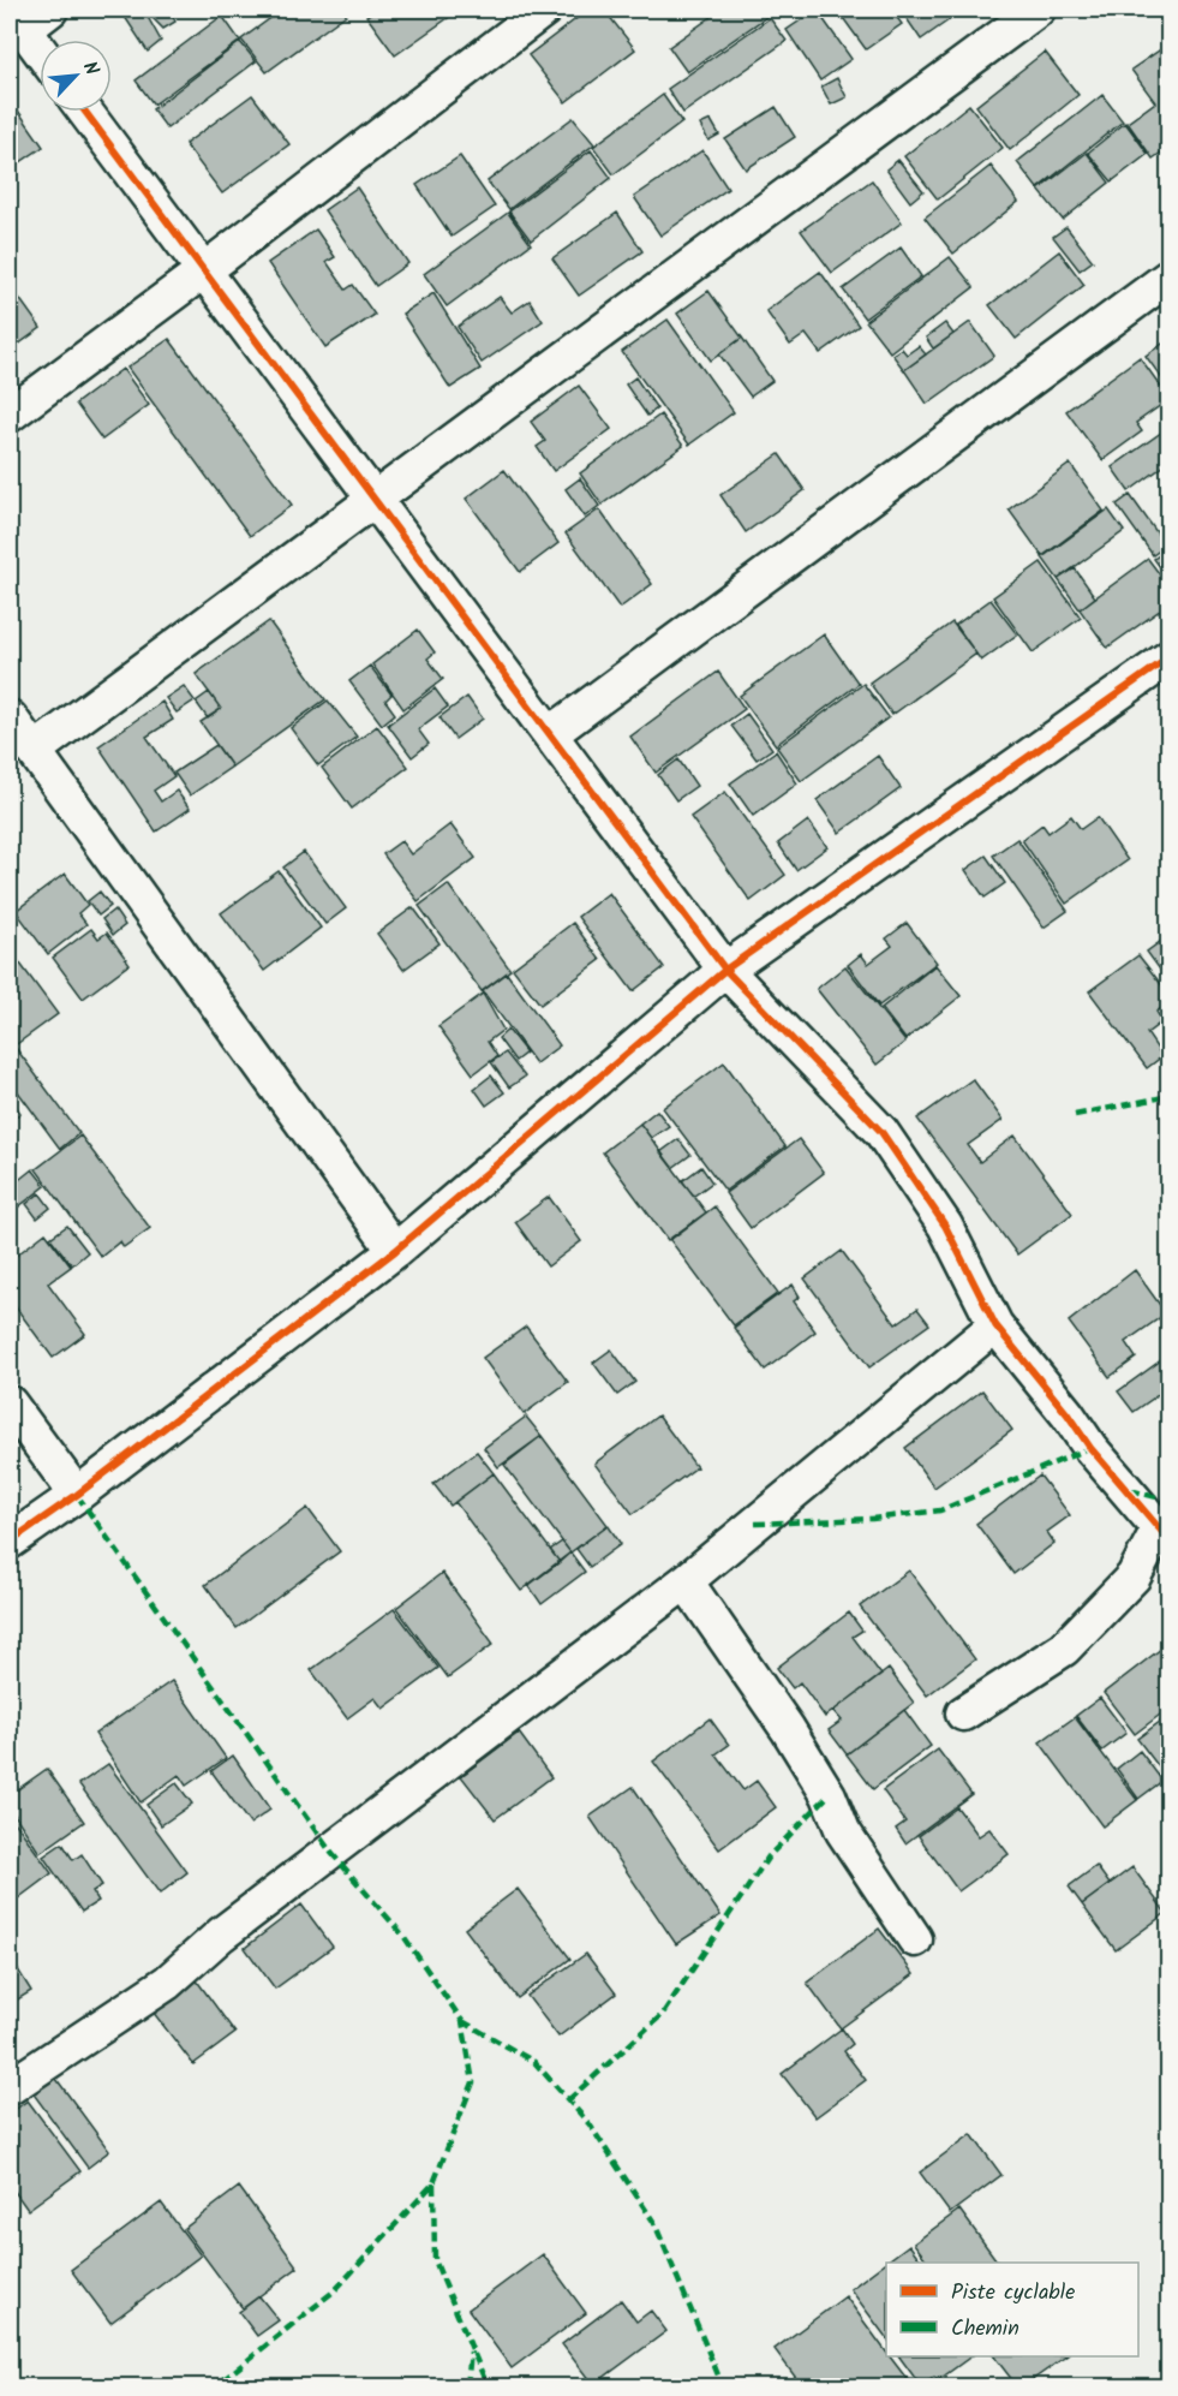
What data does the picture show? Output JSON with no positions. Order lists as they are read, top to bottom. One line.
{"legend":["Piste cyclable","Chemin"],"north":"top right"}
